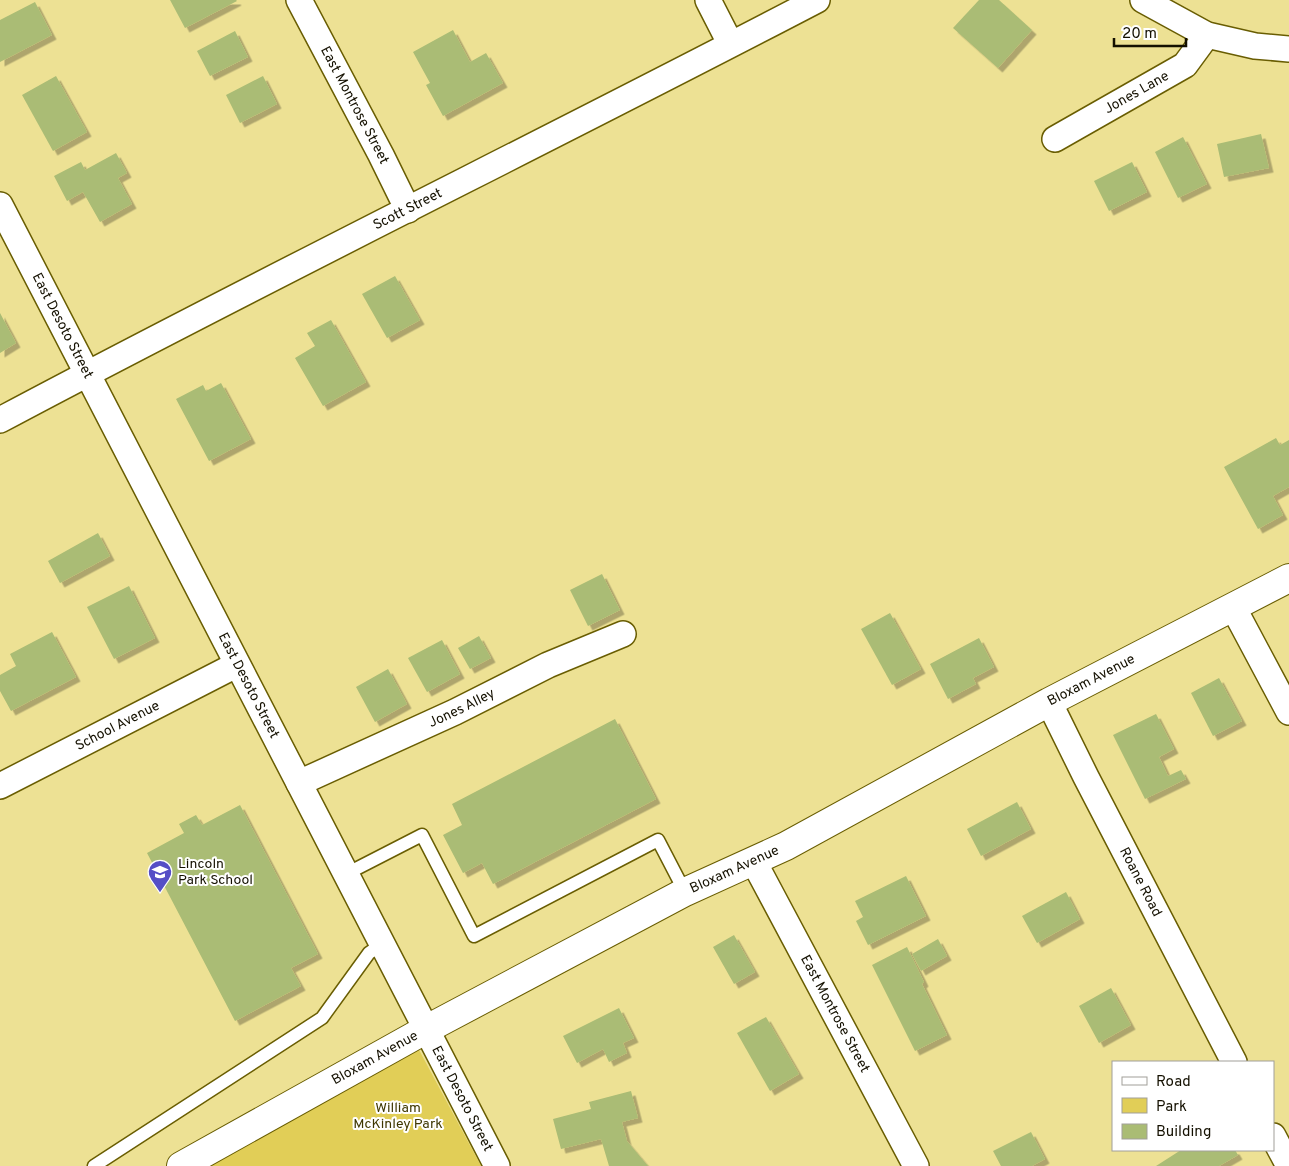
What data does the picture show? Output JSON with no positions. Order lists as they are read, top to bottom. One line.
{"streets":{"street":["Jones Lane","East Montrose Street","Scott Street","East Desoto Street","Bloxam Avenue","Jones Alley","School Avenue","Roane Road"]},"crossings":[["East Montrose Street","Scott Street"],["East Montrose Street","Bloxam Avenue"],["Scott Street","East Desoto Street"],["East Desoto Street","Bloxam Avenue"],["East Desoto Street","Jones Alley"],["East Desoto Street","School Avenue"],["Bloxam Avenue","Roane Road"]],"parks":["William McKinley Park"],"places":{"school or university":["Lincoln Park School"]},"legend":["Road","Park","Building"],"scale_bar":"20 m"}
